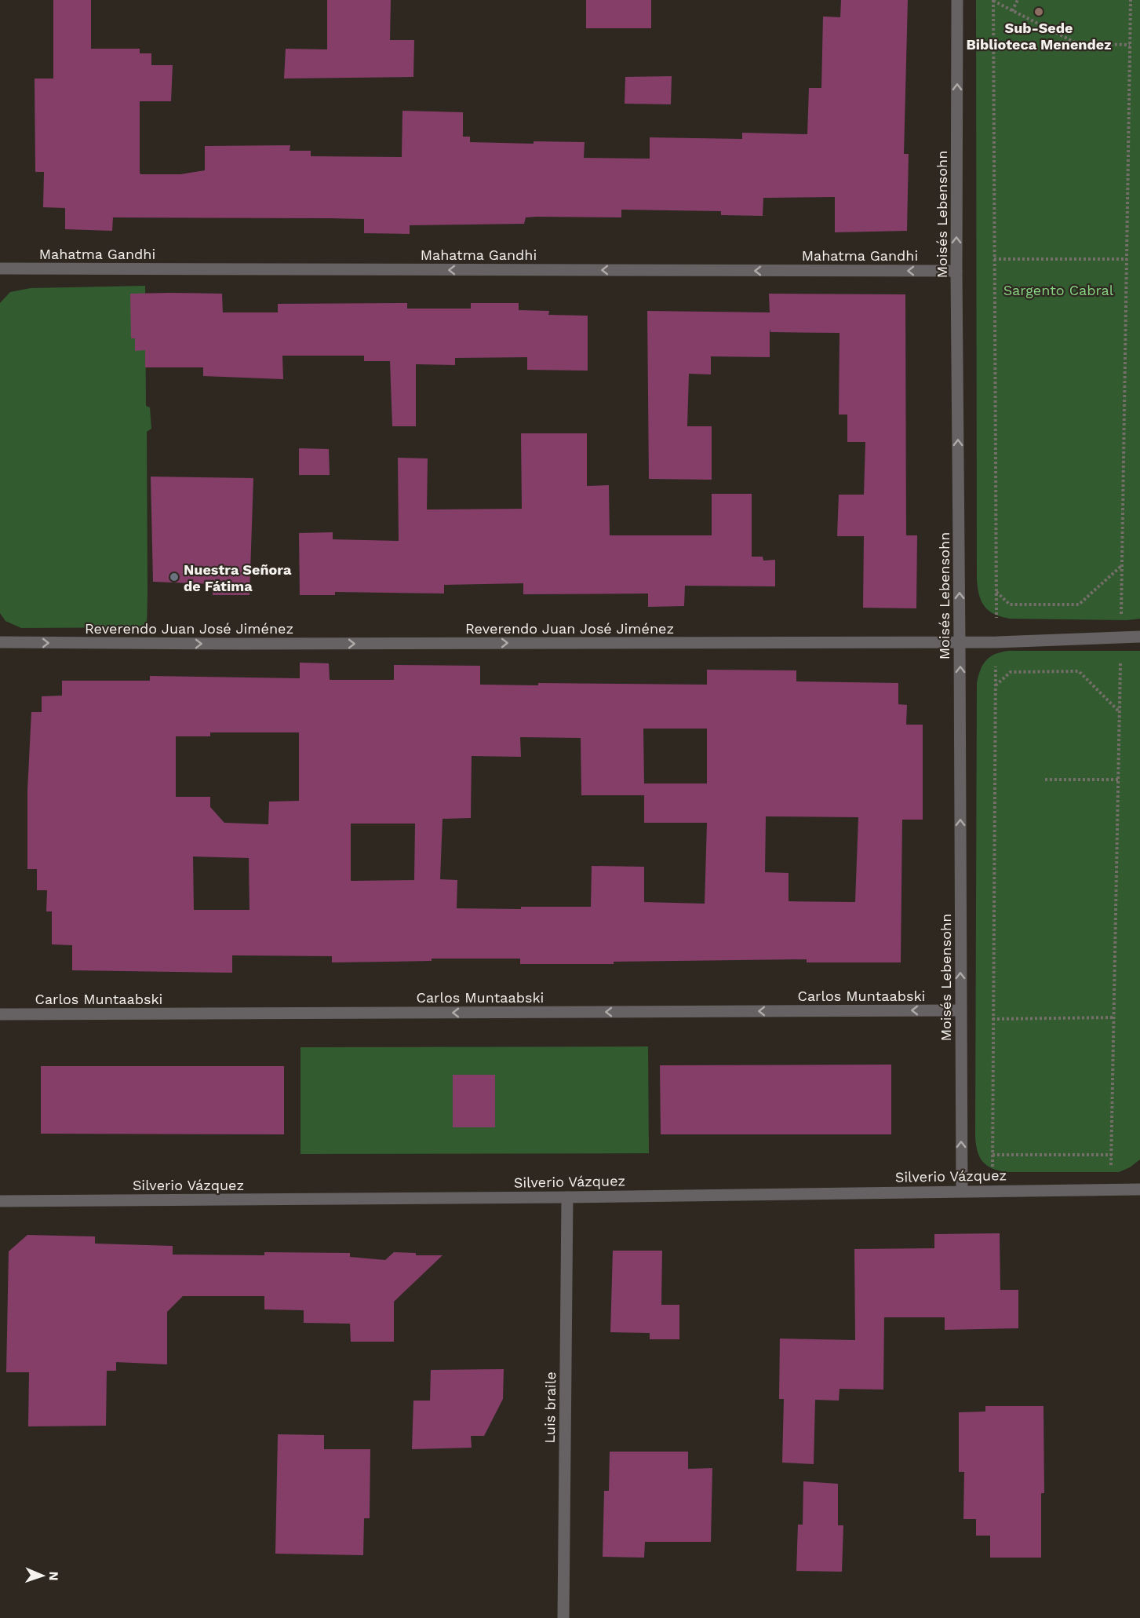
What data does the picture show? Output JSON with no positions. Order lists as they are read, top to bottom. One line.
{"streets":{"street":["Moisés Lebensohn","Mahatma Gandhi","Reverendo Juan José Jiménez","Carlos Muntaabski","Silverio Vázquez","Luis braile"]},"crossings":[["Moisés Lebensohn","Mahatma Gandhi"],["Moisés Lebensohn","Reverendo Juan José Jiménez"],["Moisés Lebensohn","Carlos Muntaabski"],["Moisés Lebensohn","Silverio Vázquez"],["Silverio Vázquez","Luis braile"]],"one_way":["Moisés Lebensohn","Mahatma Gandhi","Reverendo Juan José Jiménez","Carlos Muntaabski"],"parks":["Sargento Cabral"],"places":["Sub-Sede Biblioteca Menendez","Nuestra Señora de Fátima"],"north":"right"}
